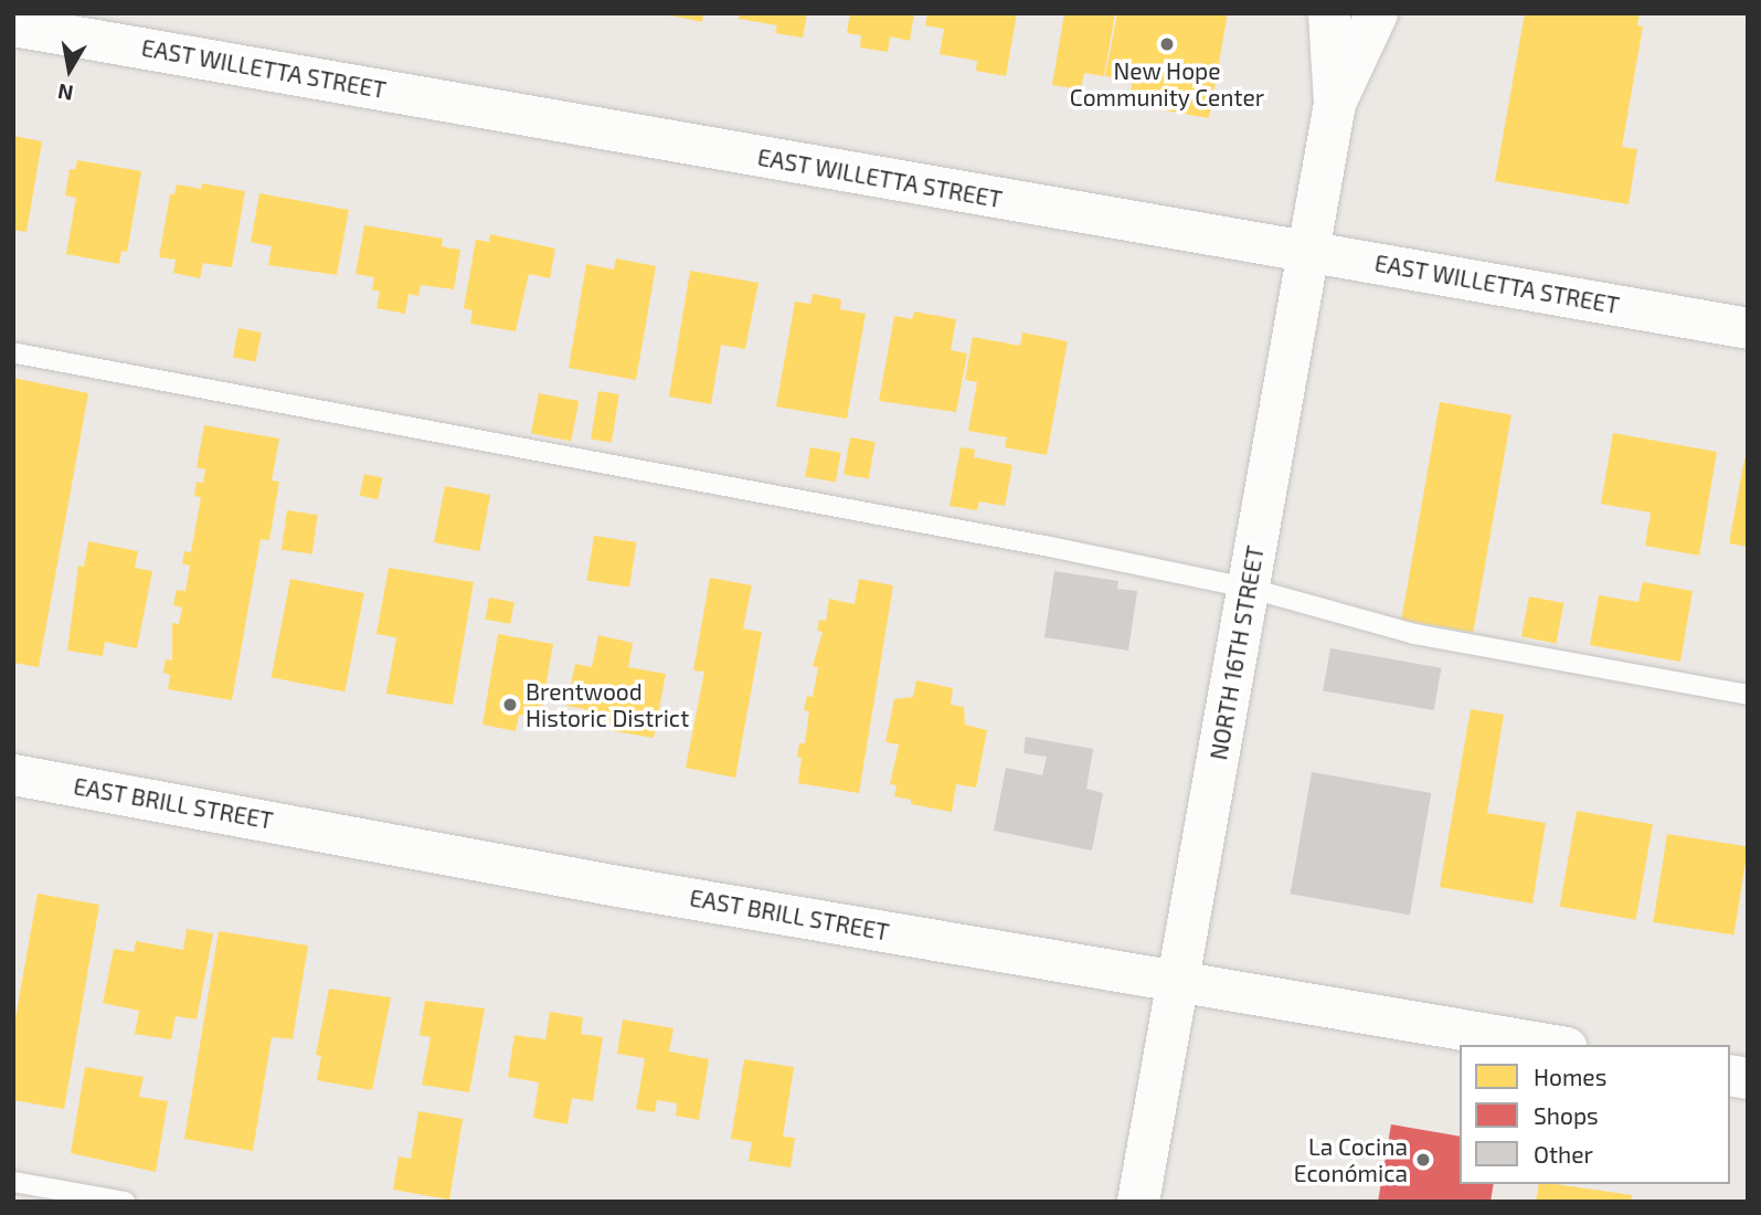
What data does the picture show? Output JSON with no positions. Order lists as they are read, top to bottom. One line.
{"streets":{"main road":["NORTH 16TH STREET"],"street":["EAST WILLETTA STREET","EAST BRILL STREET"]},"crossings":[["EAST WILLETTA STREET","NORTH 16TH STREET"],["NORTH 16TH STREET","EAST BRILL STREET"]],"places":["New Hope Community Center","Brentwood Historic District","La Cocina Económica"],"legend":["Homes","Shops","Other"],"north":"bottom"}
